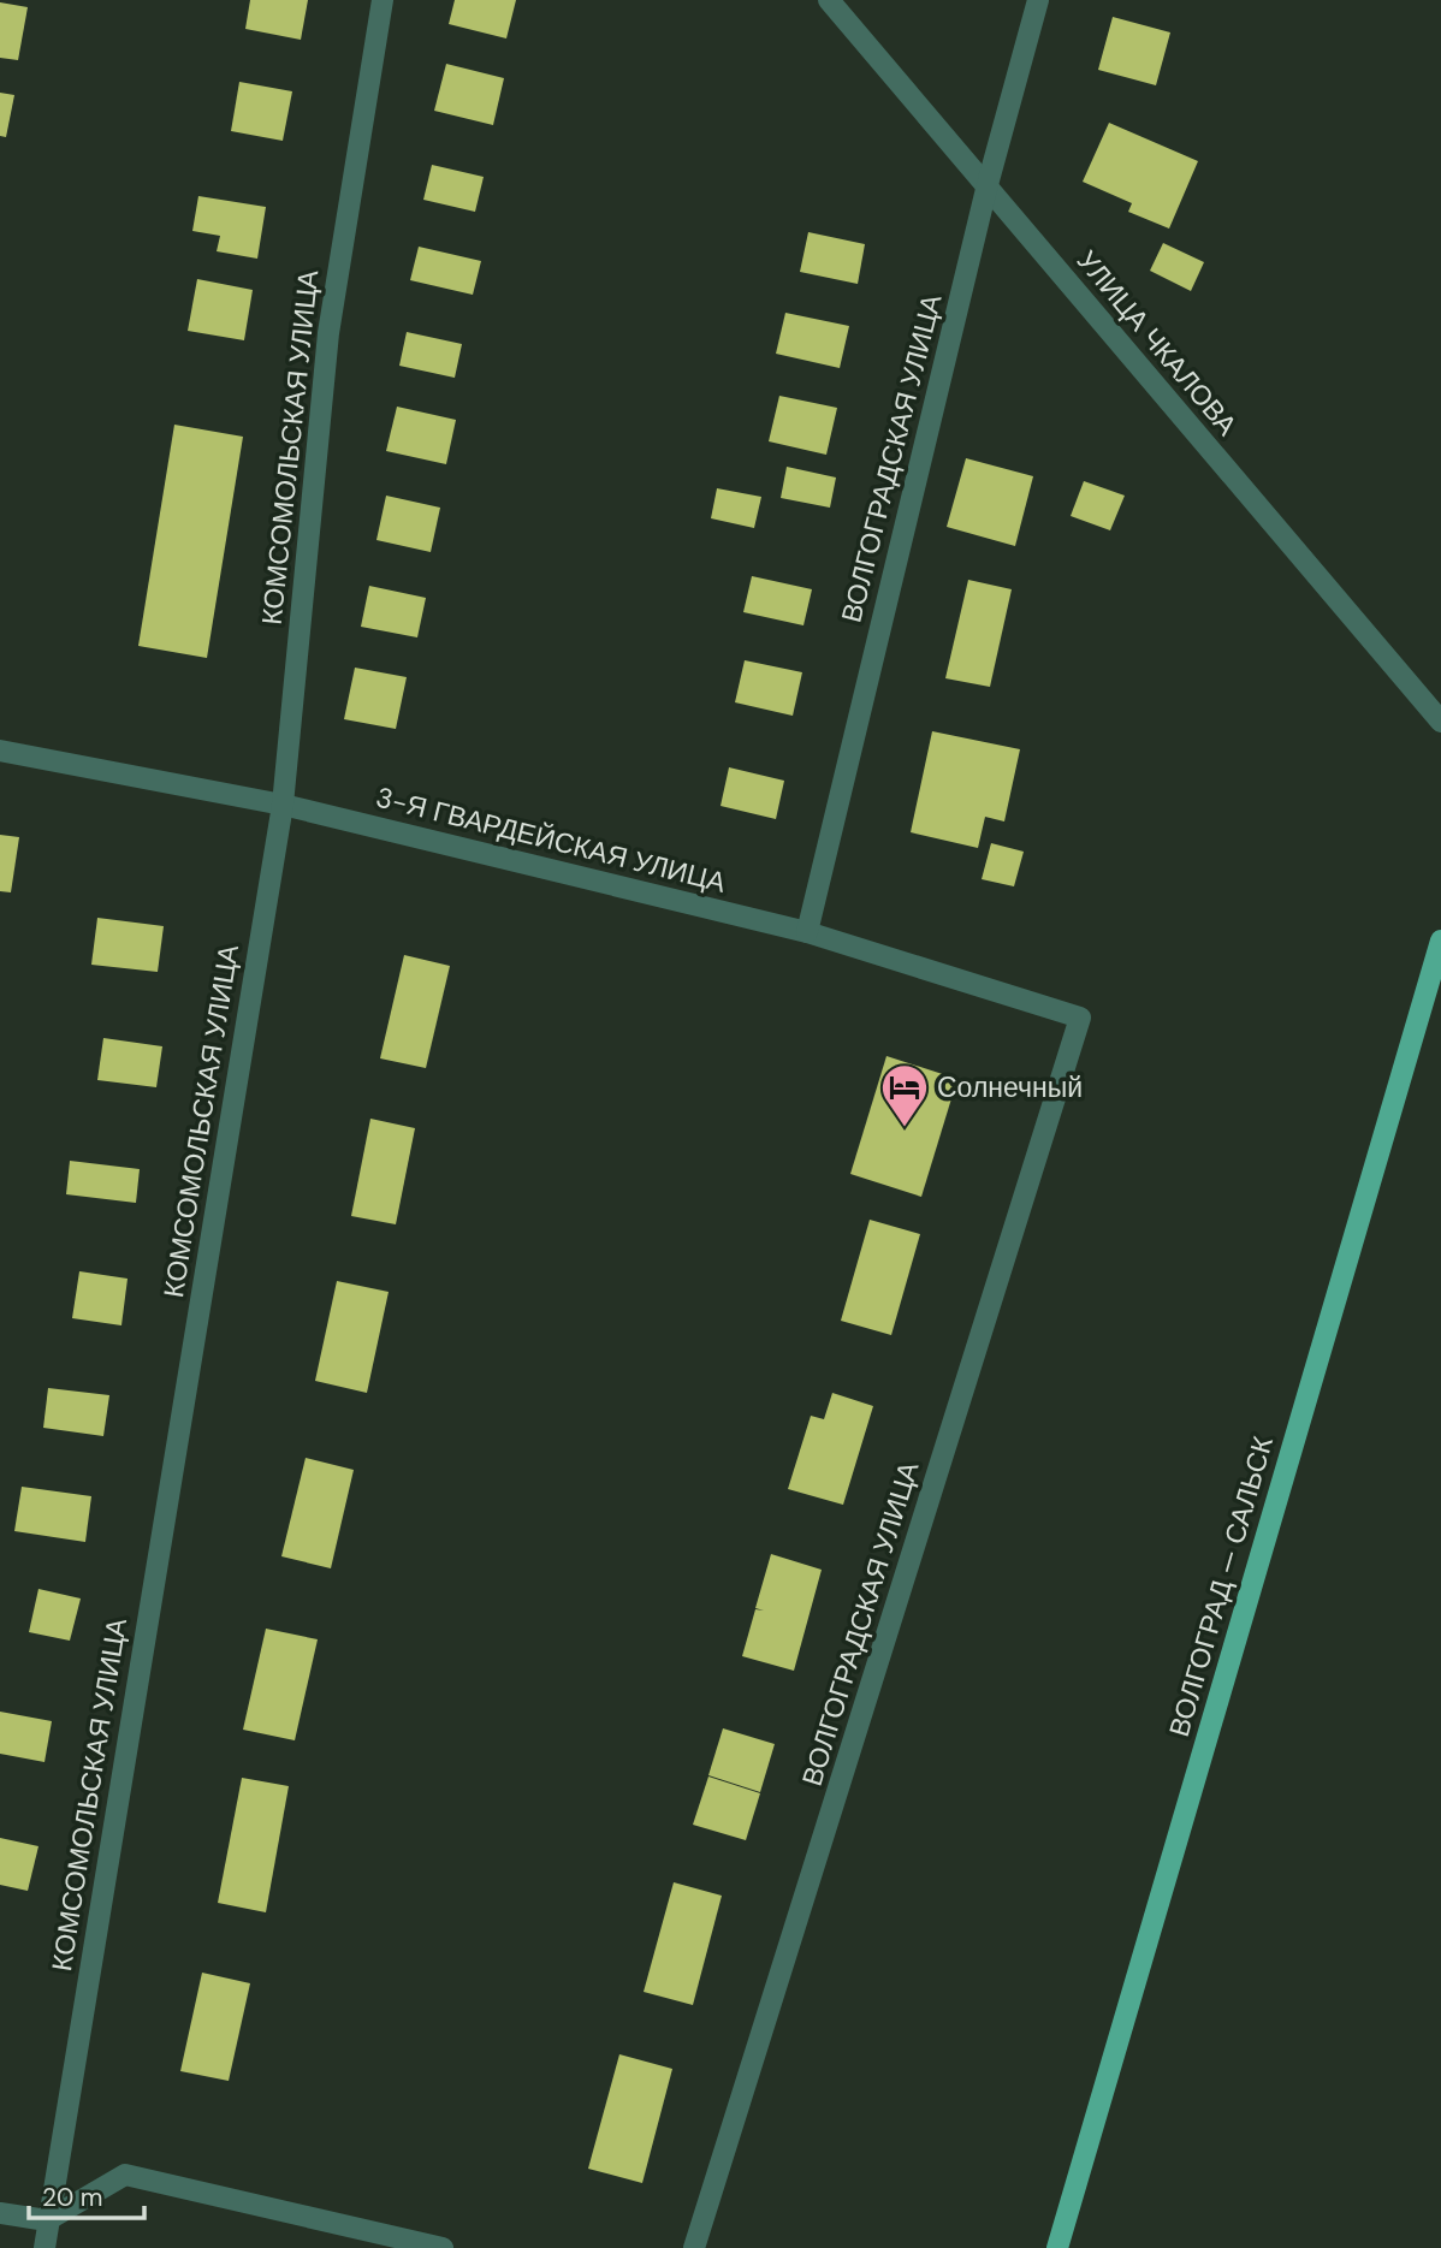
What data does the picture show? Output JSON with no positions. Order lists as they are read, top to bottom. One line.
{"streets":{"main road":["ВОЛГОГРАД — САЛЬСК"],"street":["УЛИЦА ЧКАЛОВА","КОМСОМОЛЬСКАЯ УЛИЦА","ВОЛГОГРАДСКАЯ УЛИЦА","3-Я ГВАРДЕЙСКАЯ УЛИЦА"]},"crossings":[["УЛИЦА ЧКАЛОВА","ВОЛГОГРАДСКАЯ УЛИЦА"],["КОМСОМОЛЬСКАЯ УЛИЦА","3-Я ГВАРДЕЙСКАЯ УЛИЦА"],["ВОЛГОГРАДСКАЯ УЛИЦА","3-Я ГВАРДЕЙСКАЯ УЛИЦА"]],"places":{"hotel":["Солнечный"]},"scale_bar":"20 m"}
